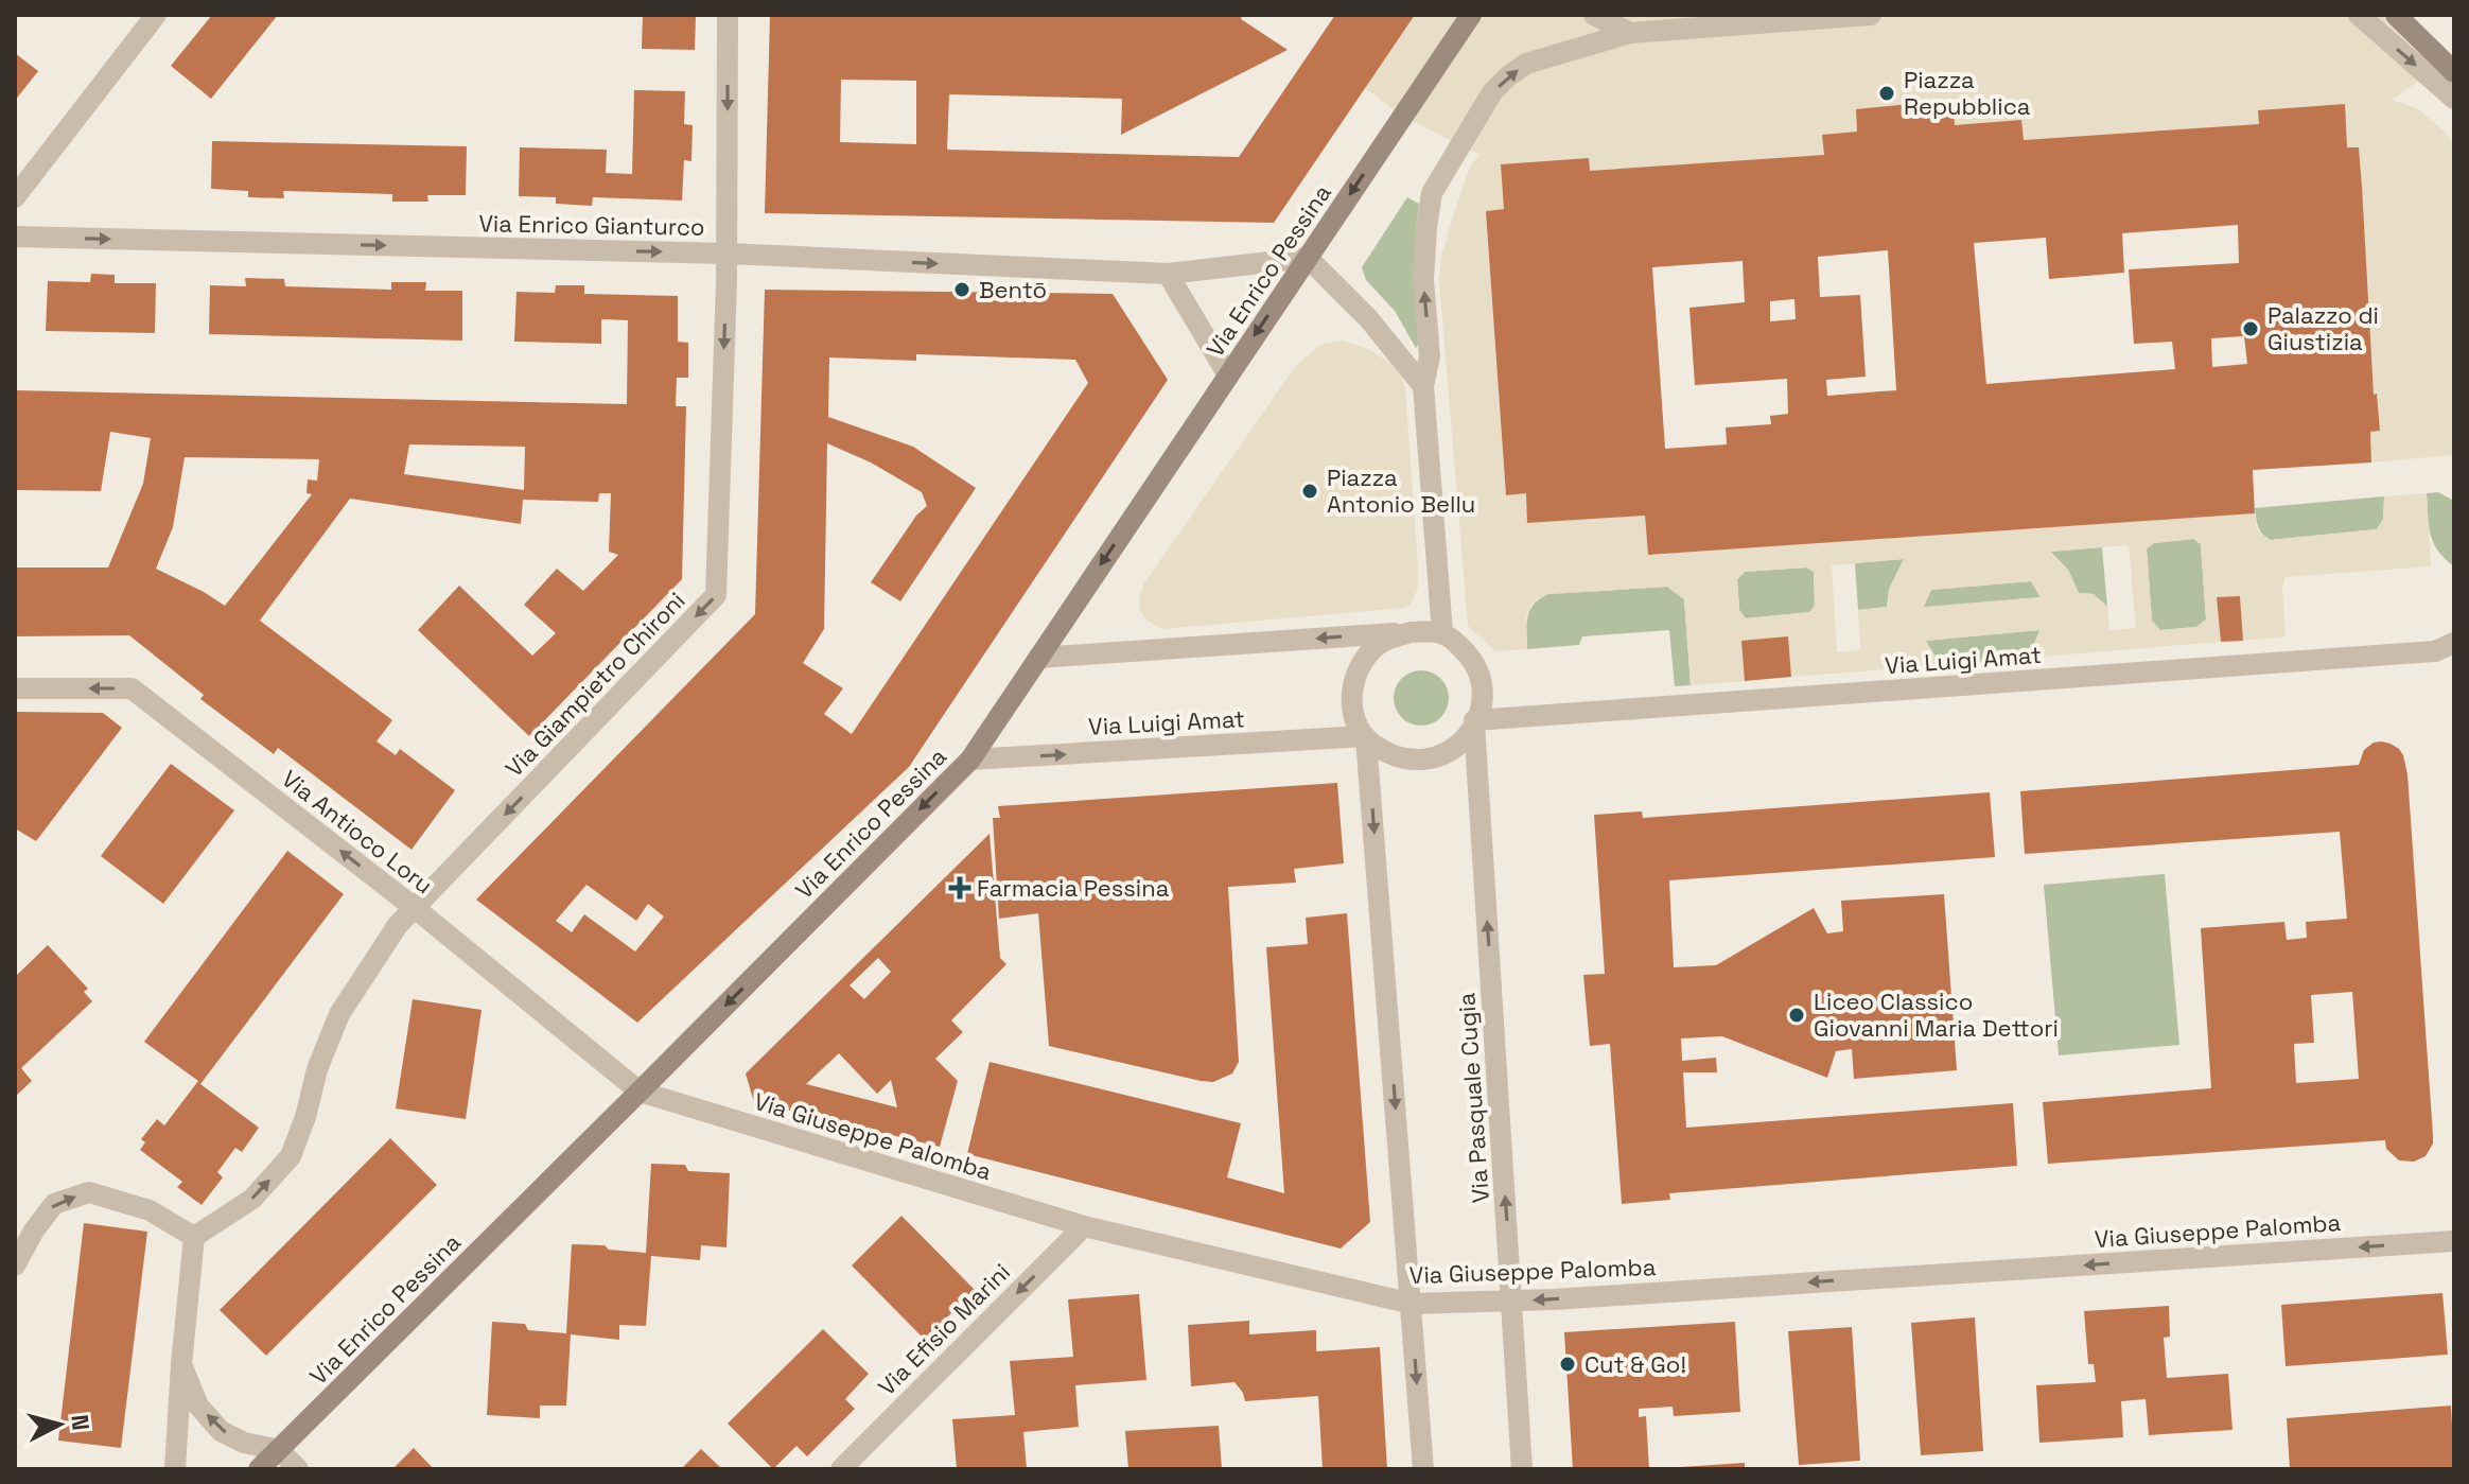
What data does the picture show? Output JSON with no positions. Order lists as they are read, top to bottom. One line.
{"streets":{"street":["Via Enrico Gianturco","Via Enrico Pessina","Via Luigi Amat","Via Giampietro Chironi","Via Antioco Loru","Via Pasquale Cugia","Via Giuseppe Palomba","Via Efisio Marini"]},"crossings":[["Via Enrico Gianturco","Via Enrico Pessina"],["Via Enrico Gianturco","Via Giampietro Chironi"],["Via Enrico Pessina","Via Luigi Amat"],["Via Enrico Pessina","Via Antioco Loru"],["Via Enrico Pessina","Via Giuseppe Palomba"],["Via Luigi Amat","Via Pasquale Cugia"],["Via Giampietro Chironi","Via Antioco Loru"],["Via Antioco Loru","Via Giuseppe Palomba"],["Via Pasquale Cugia","Via Giuseppe Palomba"],["Via Giuseppe Palomba","Via Efisio Marini"]],"one_way":["Via Enrico Gianturco","Via Enrico Pessina","Via Antioco Loru","Via Giuseppe Palomba","Via Efisio Marini"],"places":{"other":["Piazza Repubblica","Bentō","Palazzo di Giustizia","Piazza Antonio Bellu","Liceo Classico Giovanni Maria Dettori","Cut & Go!"],"health":["Farmacia Pessina"]},"north":"right"}
